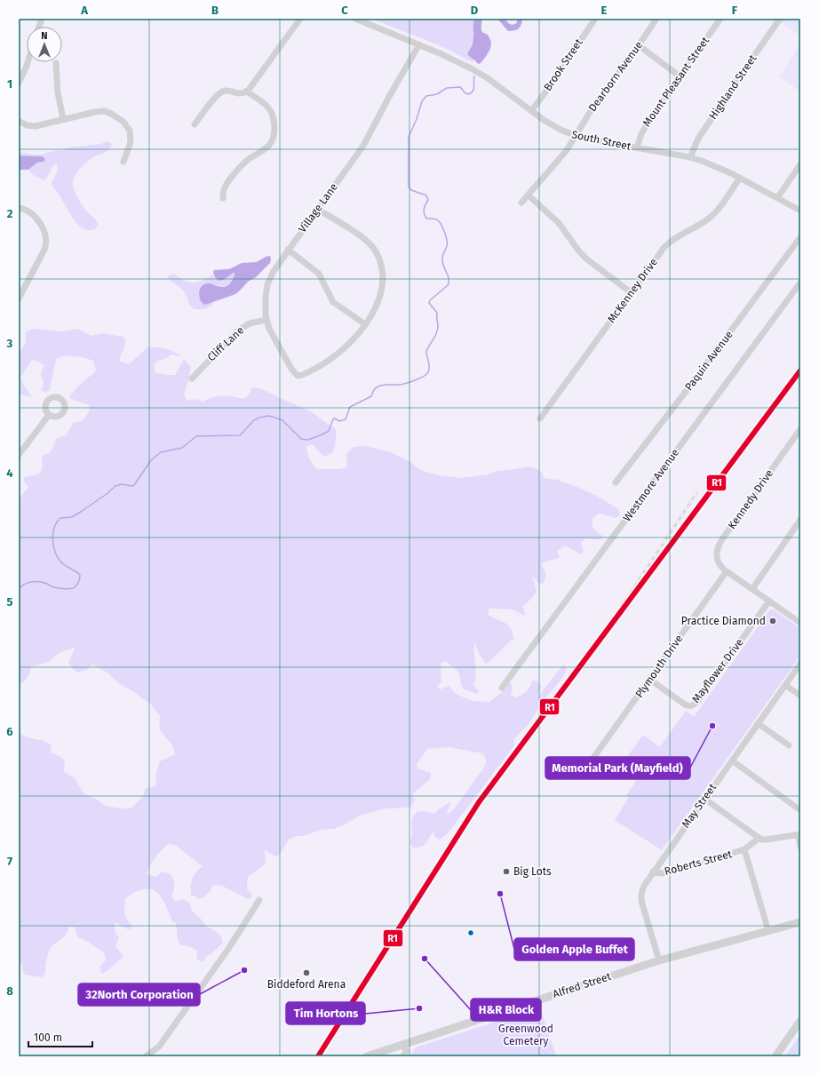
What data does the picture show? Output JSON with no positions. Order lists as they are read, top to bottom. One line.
{"streets":{"main road":["Alfred Street"],"street":["Brook Street","Dearborn Avenue","Mount Pleasant Street","Highland Street","South Street","Village Lane","McKenney Drive","Cliff Lane","Paquin Avenue","Westmore Avenue","Kennedy Drive","Plymouth Drive","Mayflower Drive","May Street","Roberts Street"]},"crossings":[["Brook Street","South Street"],["Dearborn Avenue","South Street"],["Mount Pleasant Street","South Street"],["Highland Street","South Street"],["South Street","Village Lane"],["South Street","McKenney Drive"],["Village Lane","Cliff Lane"],["Kennedy Drive","Plymouth Drive"],["Plymouth Drive","Mayflower Drive"],["May Street","Roberts Street"],["May Street","Alfred Street"],["Roberts Street","Alfred Street"]],"parks":["Greenwood Cemetery"],"places":["Practice Diamond","Memorial Park (Mayfield)","Big Lots","Golden Apple Buffet","H&R Block","32North Corporation","Biddeford Arena","Tim Hortons"],"lines":["transit line R1"],"scale_bar":"100 m","north":"top","grid":{"columns":["A","B","C","D","E","F"],"rows":["1","2","3","4","5","6","7","8"]}}
